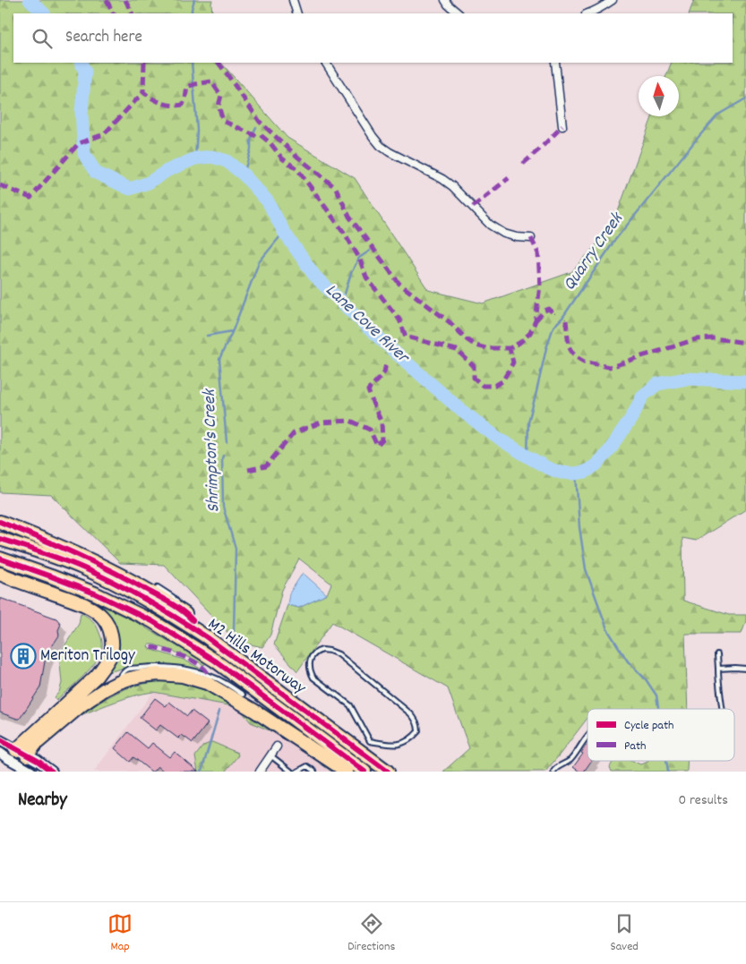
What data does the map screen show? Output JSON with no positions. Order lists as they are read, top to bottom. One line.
{"streets":{"highway":["M2 Hills Motorway"]},"water":["Quarry Creek","Lane Cove River","Shrimpton's Creek"],"places":{"building":["Meriton Trilogy"]},"legend":["Cycle path","Path"],"north":"top","page":{"search":"Search here","heading":["Nearby","0 results"],"nav":["Map","Directions","Saved"]}}
